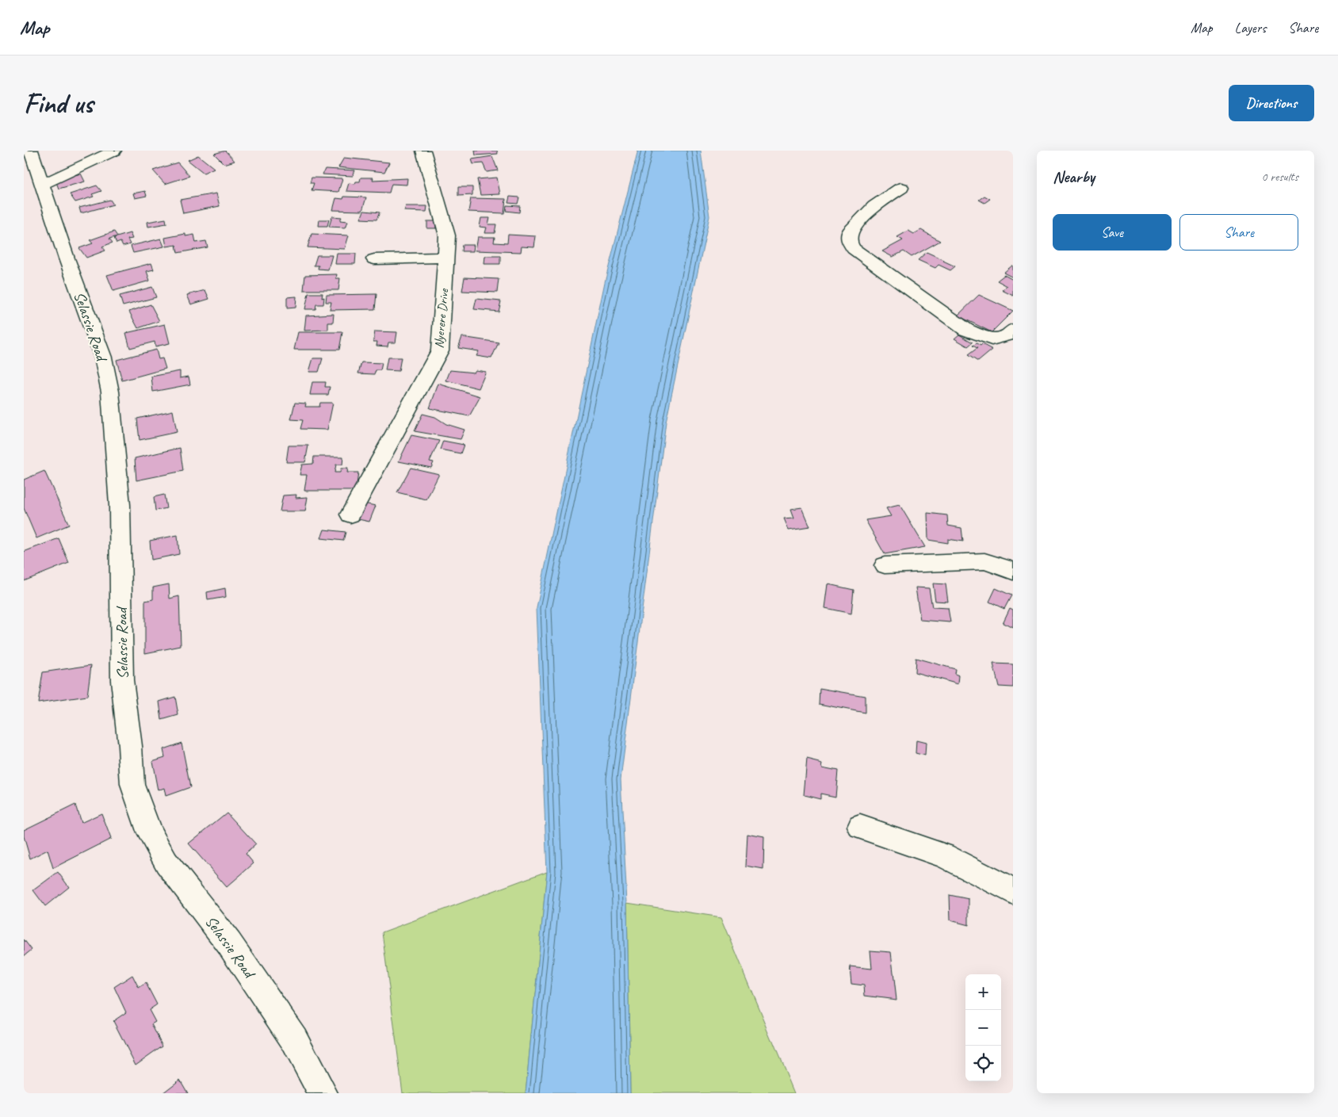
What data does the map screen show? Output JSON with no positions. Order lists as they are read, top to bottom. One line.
{"streets":{"street":["Nyerere Drive","Selassie Road"]},"page":{"header":"Map","nav":["Map","Layers","Share"],"buttons":["Directions",["Save","Share"]],"title":"Find us","heading":["Nearby","0 results"],"map_buttons":["+","−"]}}
